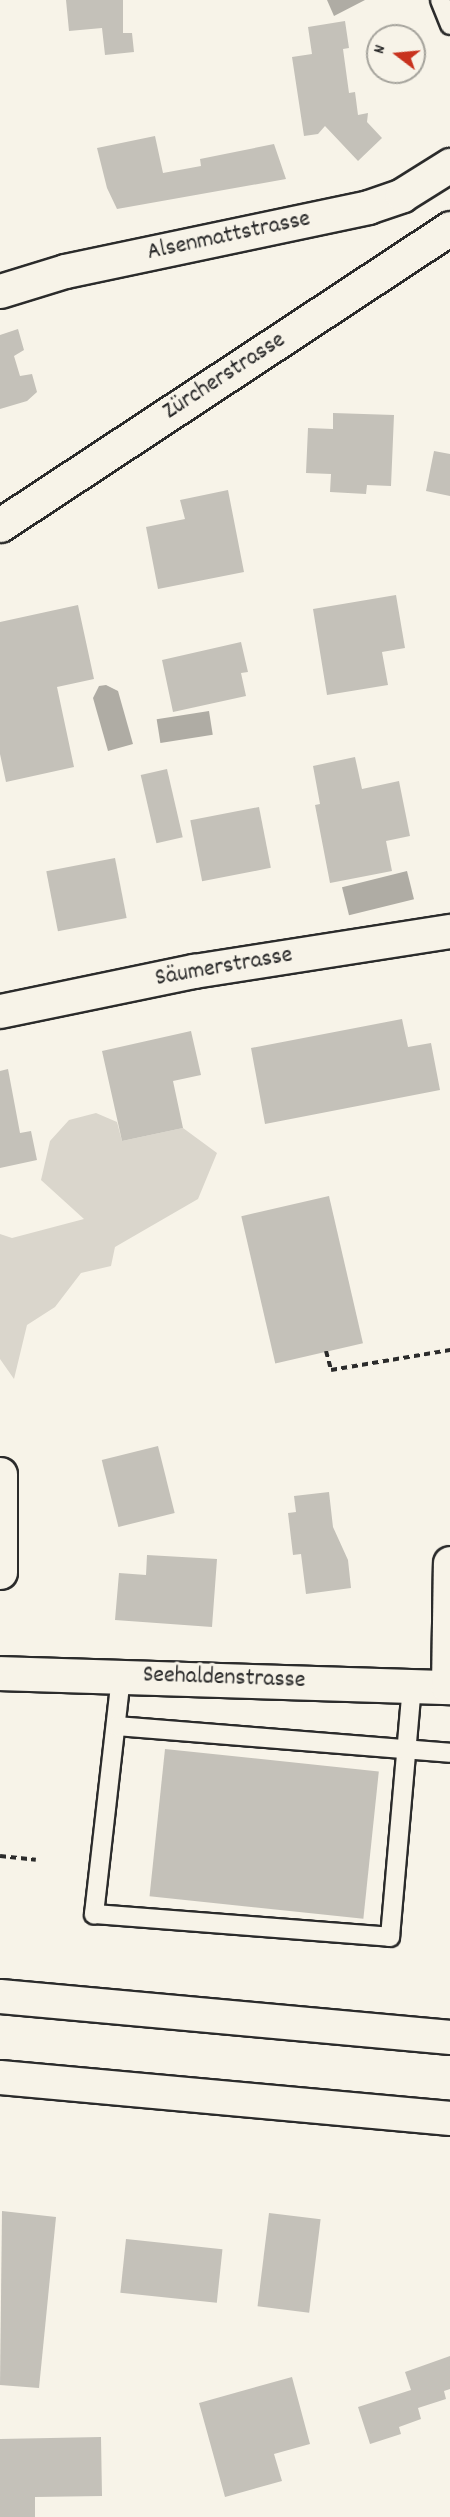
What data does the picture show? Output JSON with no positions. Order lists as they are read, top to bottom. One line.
{"streets":{"main road":["Alsenmattstrasse","Zürcherstrasse","Säumerstrasse","Seehaldenstrasse"]},"north":"left"}
